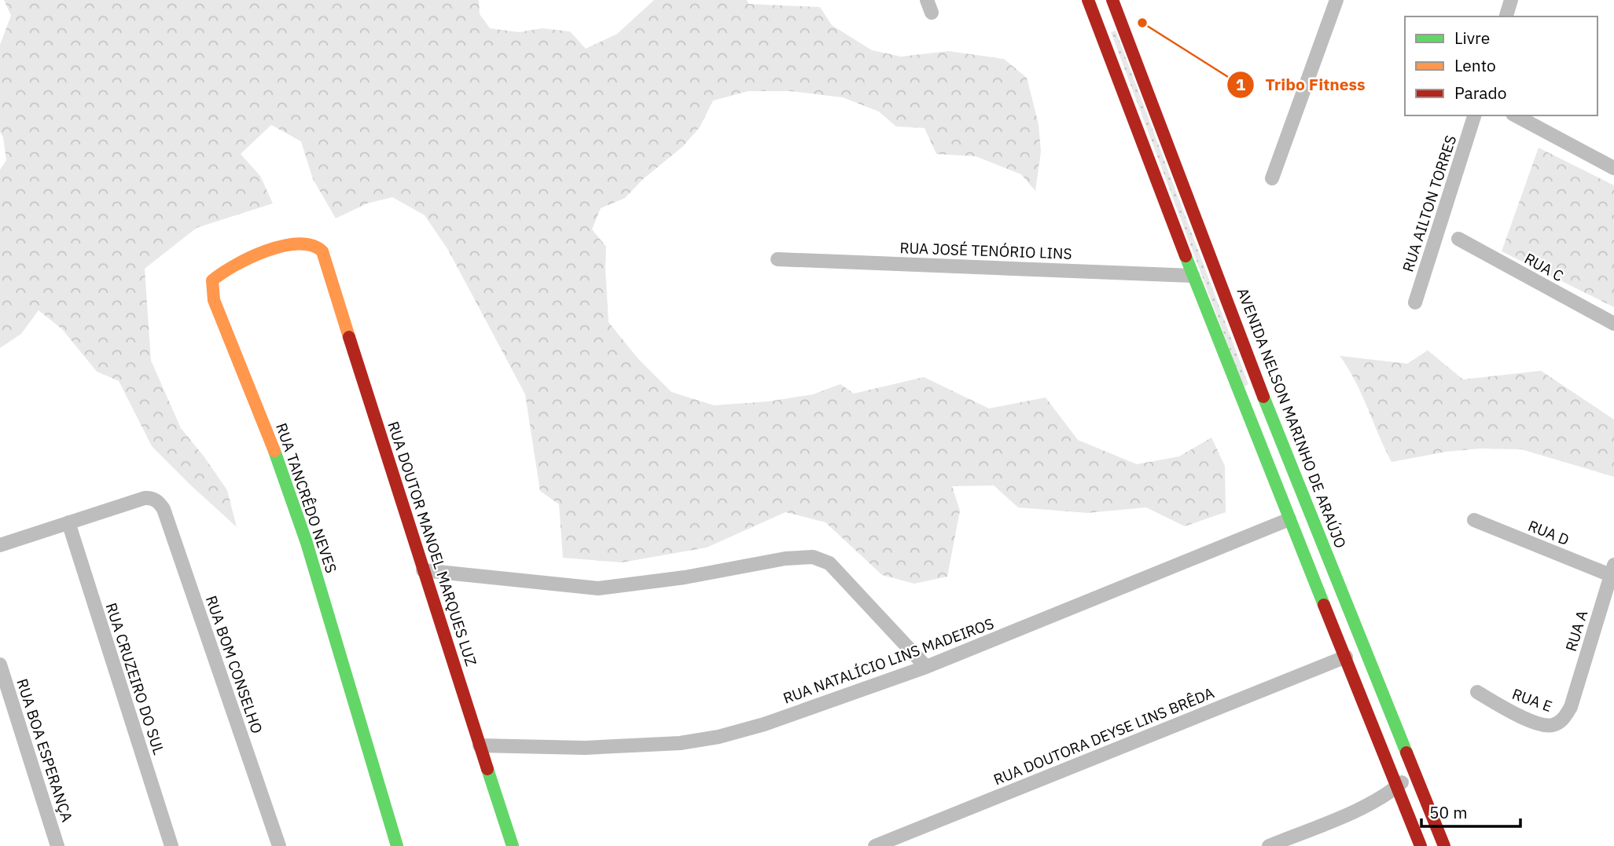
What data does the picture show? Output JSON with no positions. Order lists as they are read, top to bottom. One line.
{"streets":{"main road":["AVENIDA NELSON MARINHO DE ARAÚJO","RUA TANCRÊDO NEVES","RUA DOUTOR MANOEL MARQUES LUZ"],"street":["RUA AILTON TORRES","RUA JOSÉ TENÓRIO LINS","RUA C","RUA D","RUA A","RUA NATALÍCIO LINS MADEIROS","RUA BOM CONSELHO","RUA CRUZEIRO DO SUL","RUA E","RUA DOUTORA DEYSE LINS BRÊDA","RUA BOA ESPERANÇA"]},"crossings":[["RUA TANCRÊDO NEVES","RUA DOUTOR MANOEL MARQUES LUZ"],["RUA D","RUA A"],["RUA DOUTOR MANOEL MARQUES LUZ","RUA NATALÍCIO LINS MADEIROS"],["RUA A","RUA E"],["RUA BOM CONSELHO","RUA CRUZEIRO DO SUL"]],"places":["Tribo Fitness"],"legend":["Livre","Lento","Parado"],"scale_bar":"50 m"}
